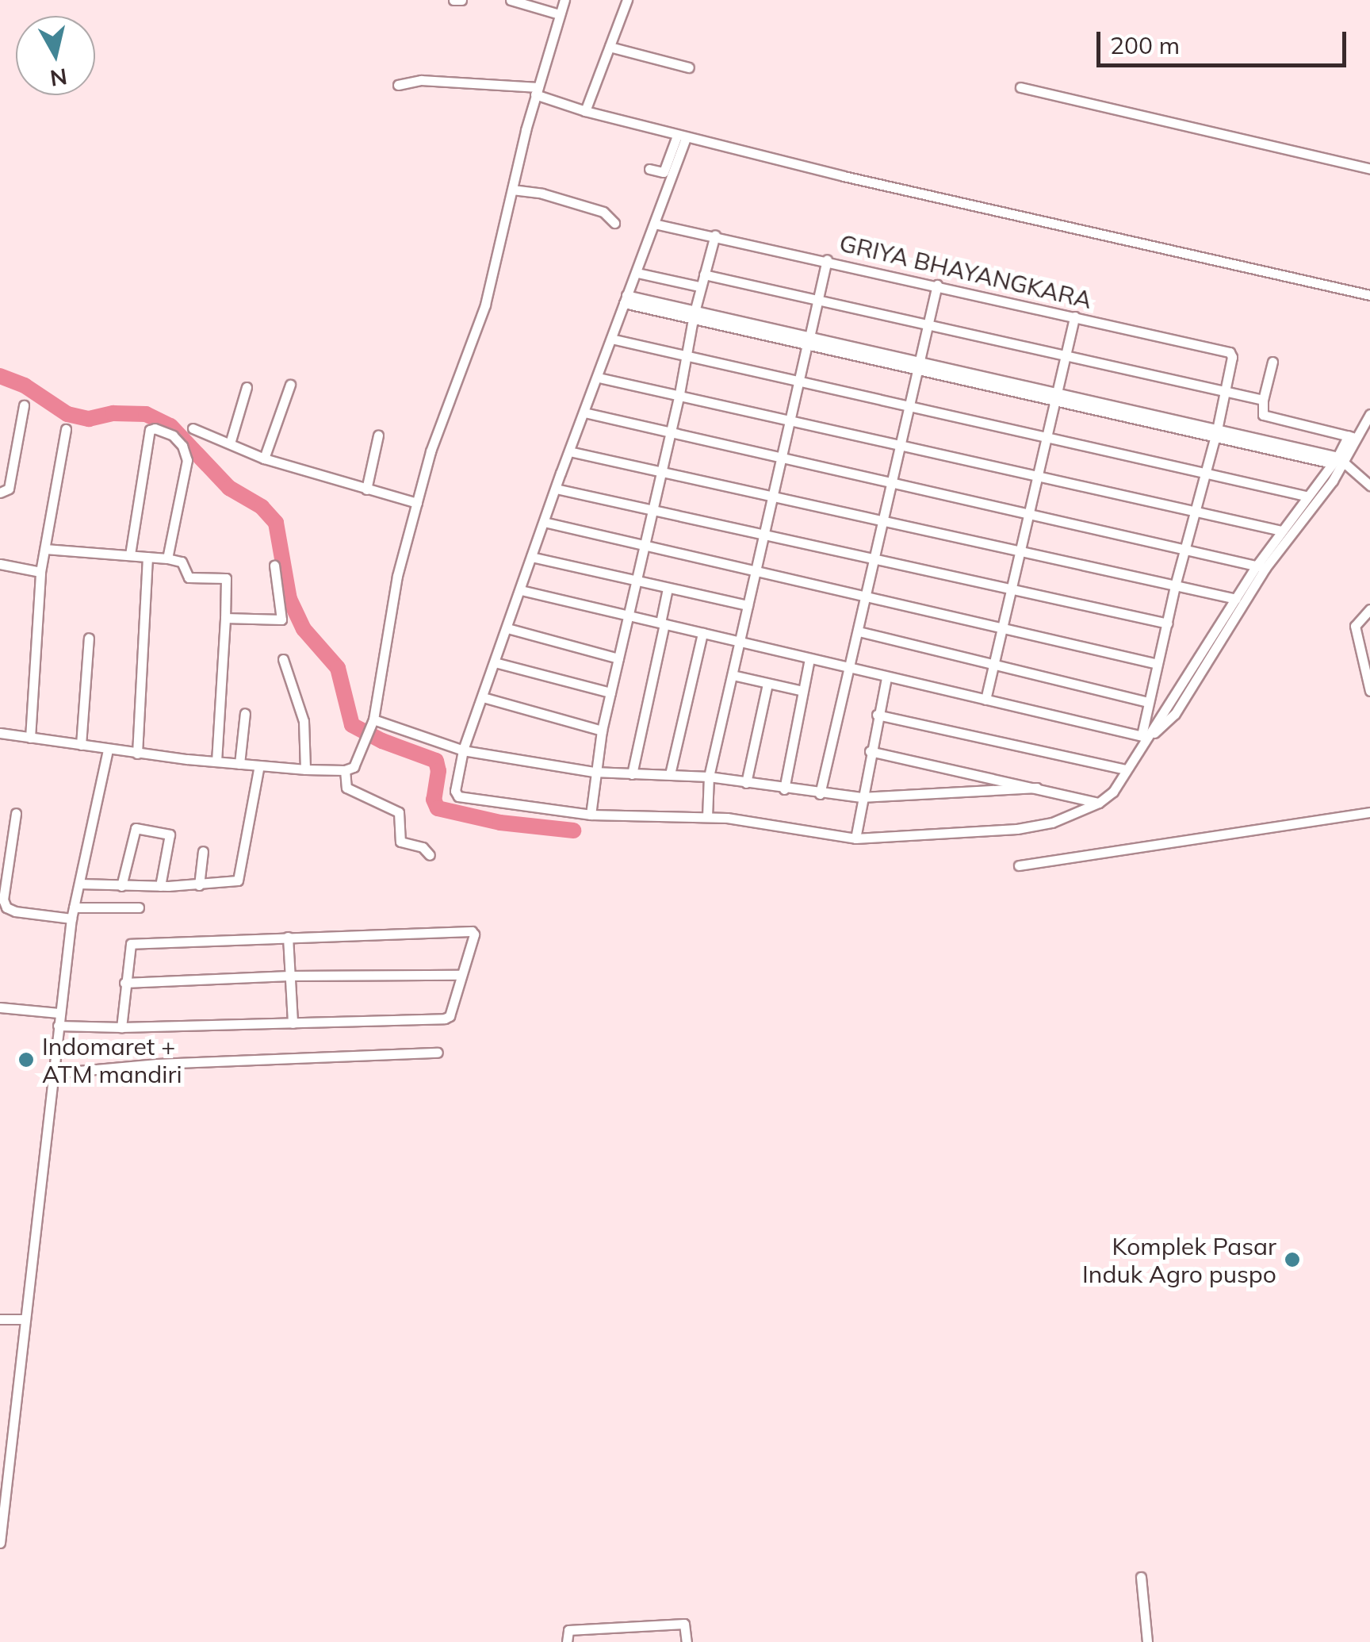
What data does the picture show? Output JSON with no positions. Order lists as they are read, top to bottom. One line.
{"streets":{"street":["GRIYA BHAYANGKARA"]},"places":["Indomaret + ATM mandiri","Komplek Pasar Induk Agro puspo"],"scale_bar":"200 m","north":"bottom"}
